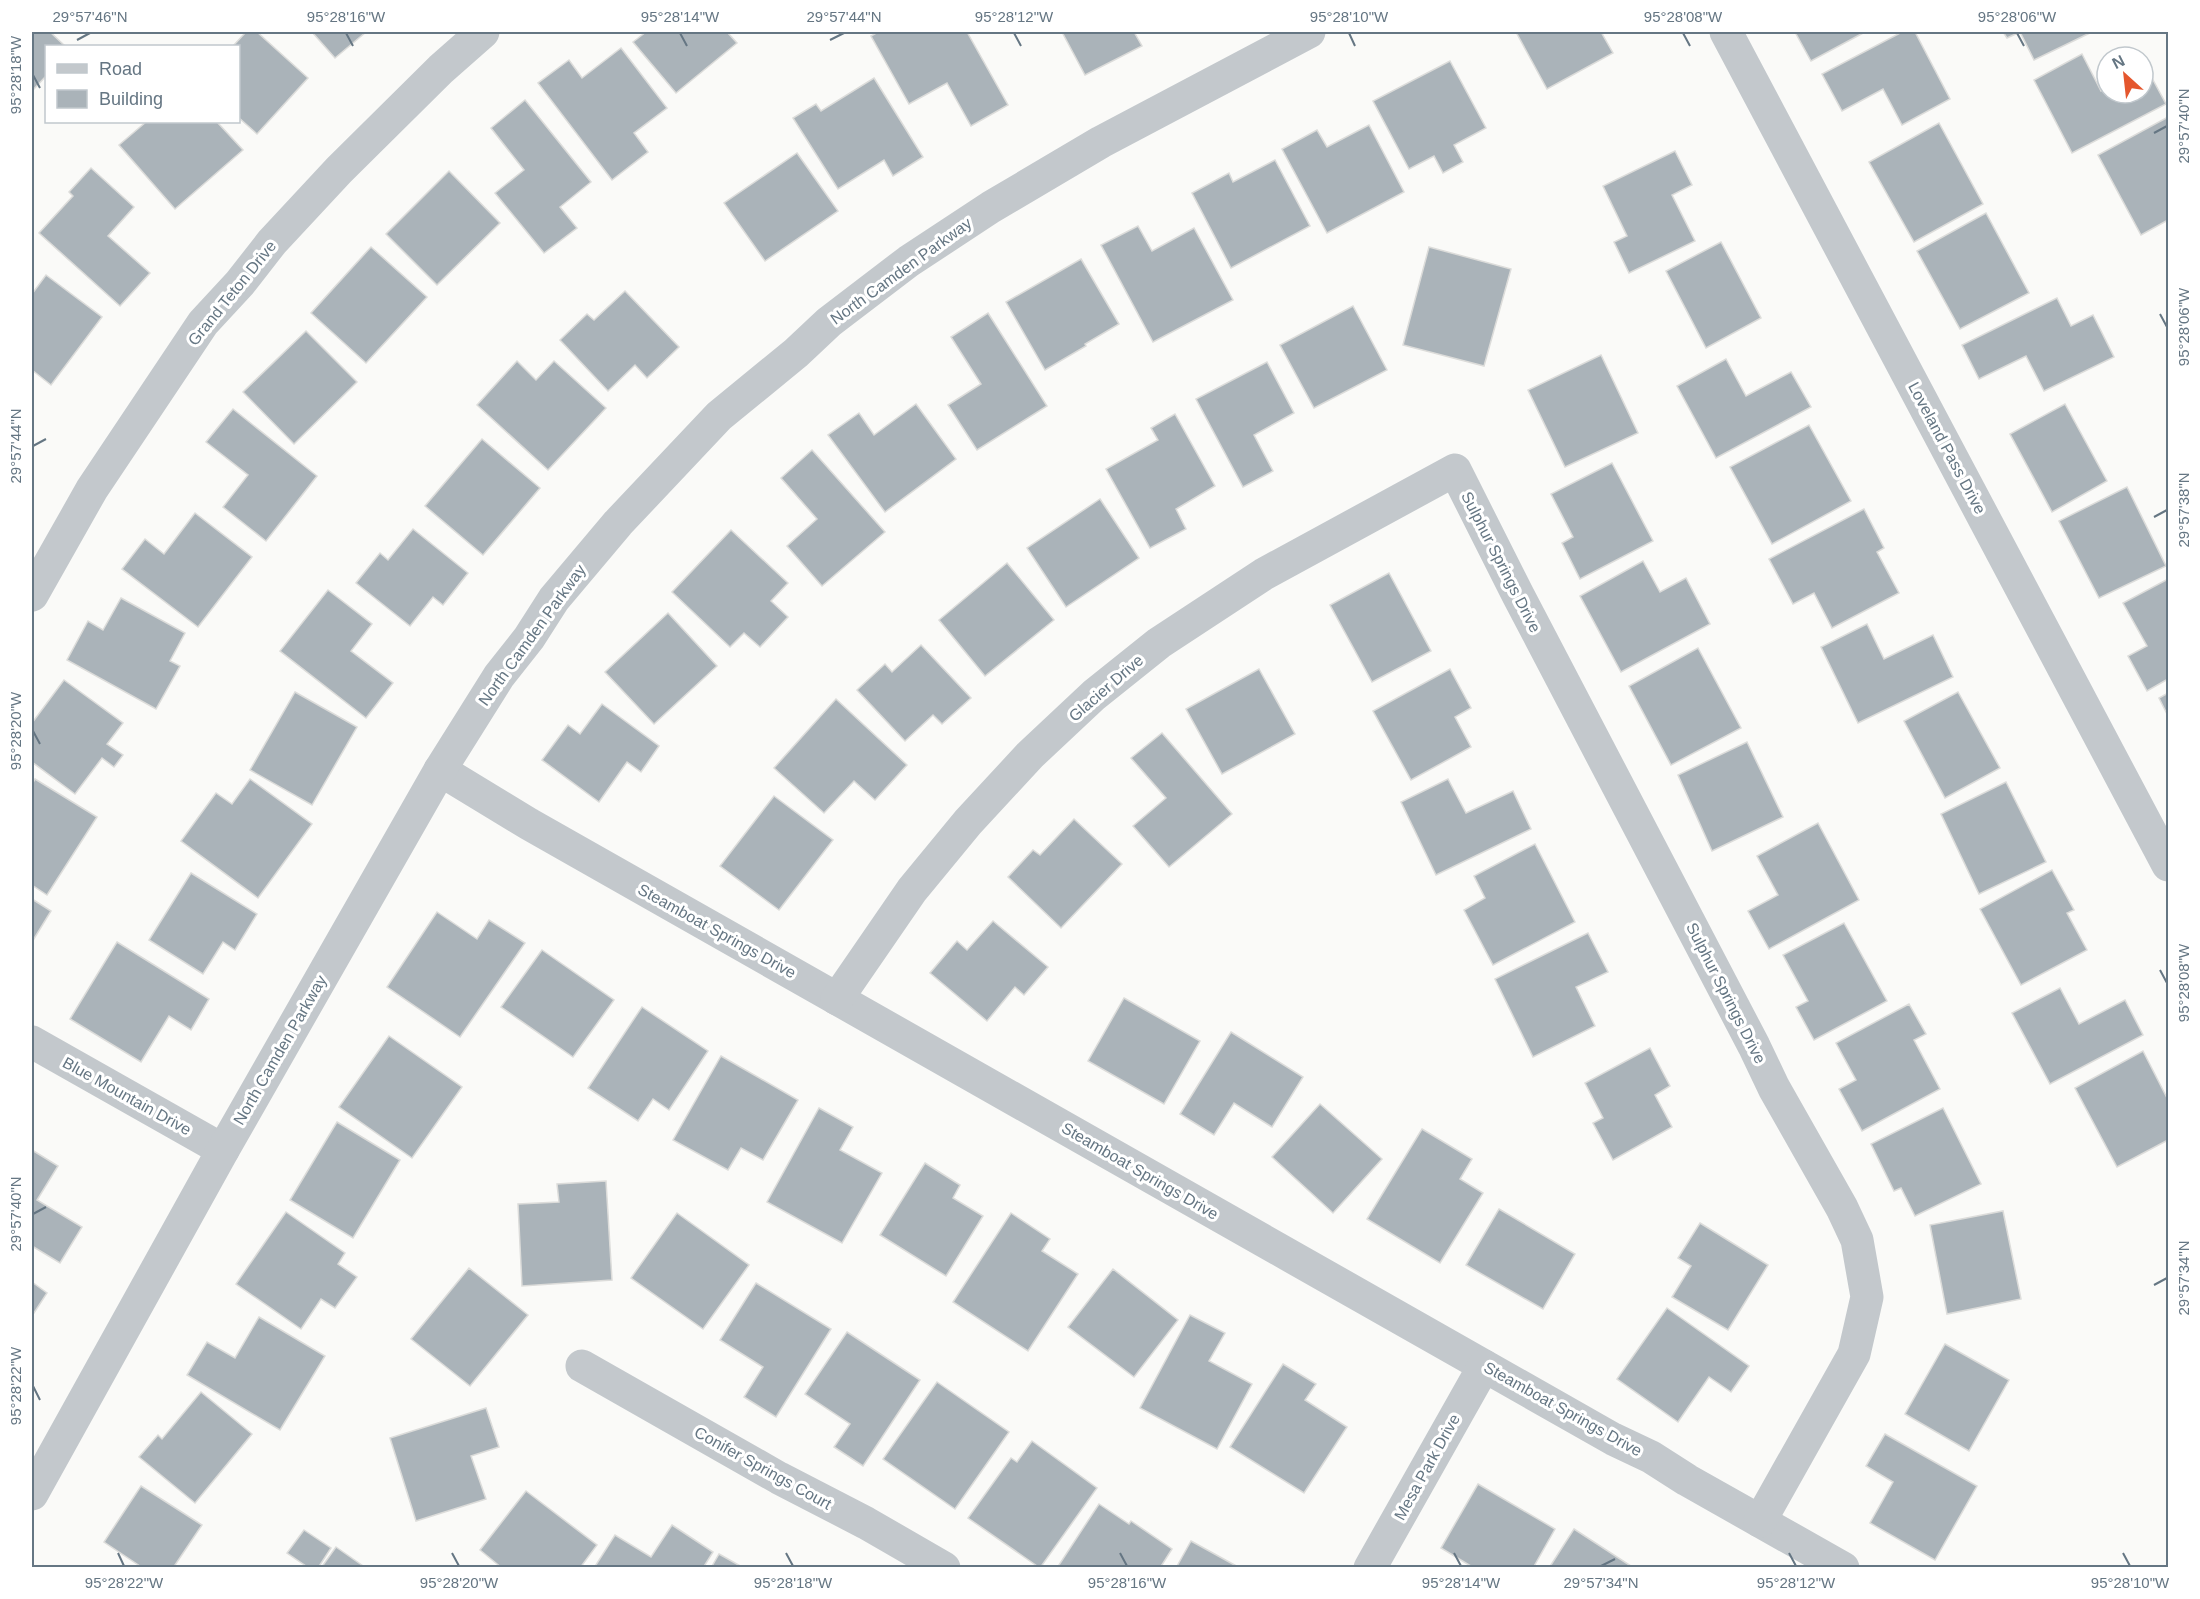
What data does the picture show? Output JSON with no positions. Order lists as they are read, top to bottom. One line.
{"streets":{"street":["North Camden Parkway","Grand Teton Drive","Loveland Pass Drive","Sulphur Springs Drive","Glacier Drive","Steamboat Springs Drive","Blue Mountain Drive","Mesa Park Drive","Conifer Springs Court"]},"crossings":[["North Camden Parkway","Steamboat Springs Drive"],["North Camden Parkway","Blue Mountain Drive"],["Sulphur Springs Drive","Glacier Drive"],["Sulphur Springs Drive","Steamboat Springs Drive"],["Glacier Drive","Steamboat Springs Drive"],["Steamboat Springs Drive","Mesa Park Drive"]],"legend":["Road","Building"],"north":"top left","coordinates":["29°57'46\"N","95°28'16\"W","95°28'14\"W","29°57'44\"N","95°28'12\"W","95°28'10\"W","95°28'08\"W","95°28'06\"W","95°28'18\"W","29°57'40\"N","29°57'38\"N","95°28'20\"W","29°57'34\"N","95°28'22\"W"]}
